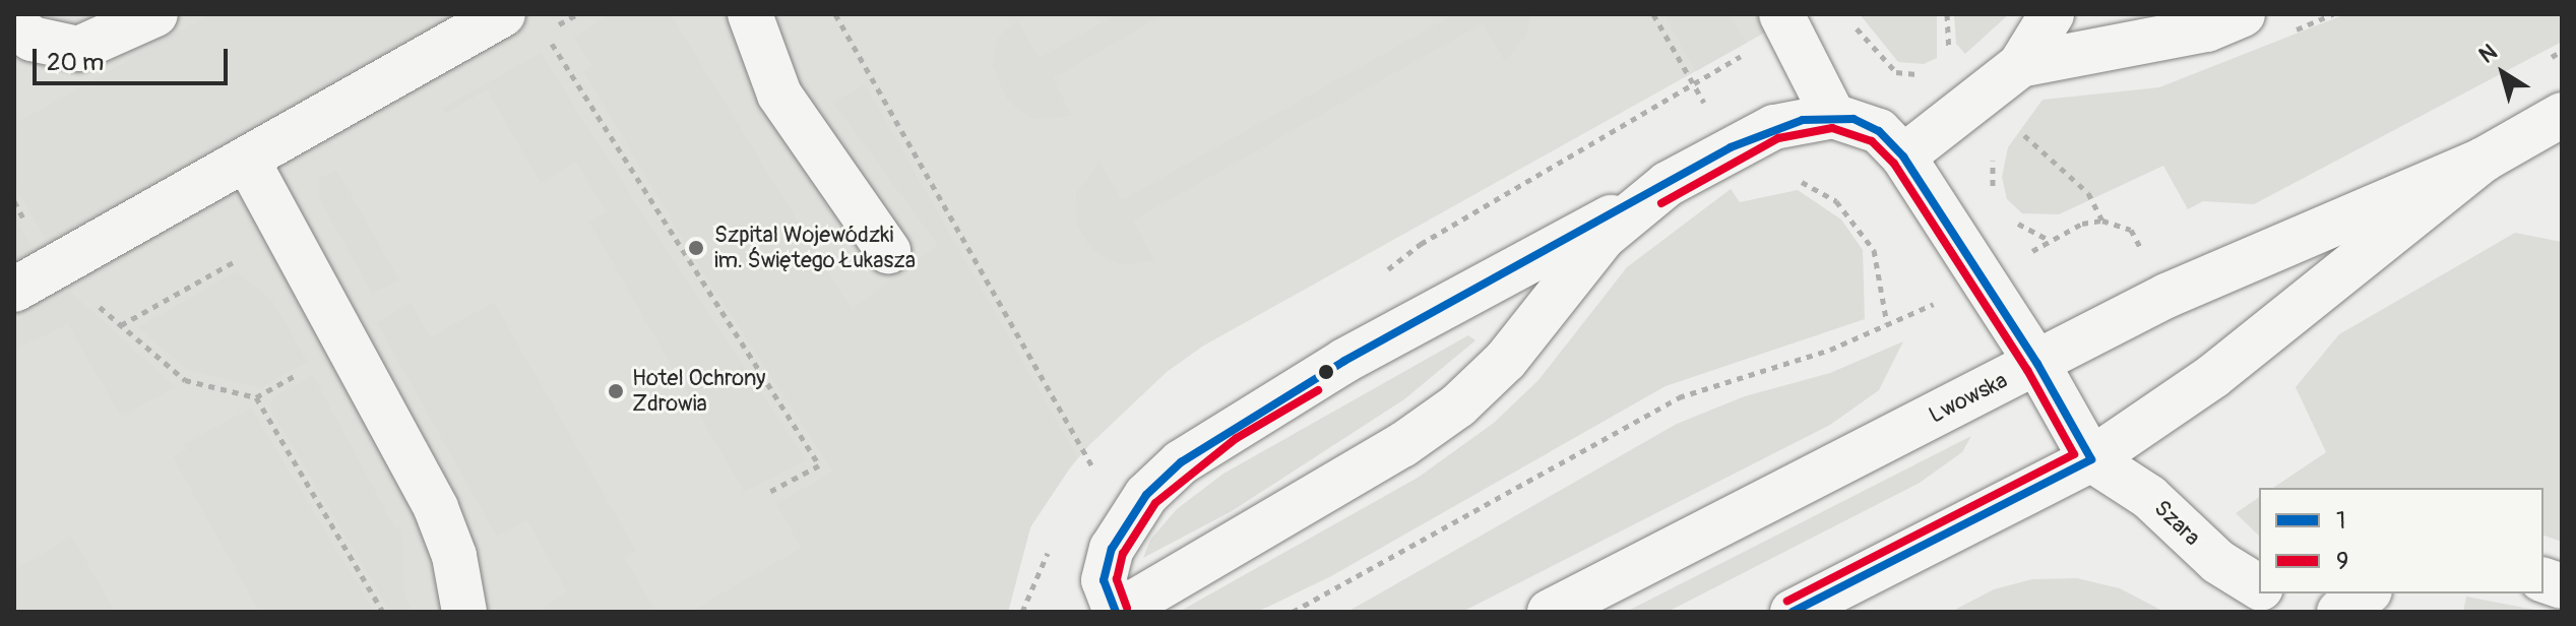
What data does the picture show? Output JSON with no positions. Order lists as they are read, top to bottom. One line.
{"streets":{"main road":["Lwowska","Szara"]},"crossings":[["Lwowska","Szara"]],"places":["Szpital Wojewódzki im. Świętego Łukasza","Hotel Ochrony Zdrowia"],"lines":["transit line 1","transit line 9"],"legend":["1","9"],"scale_bar":"20 m","north":"top left"}
